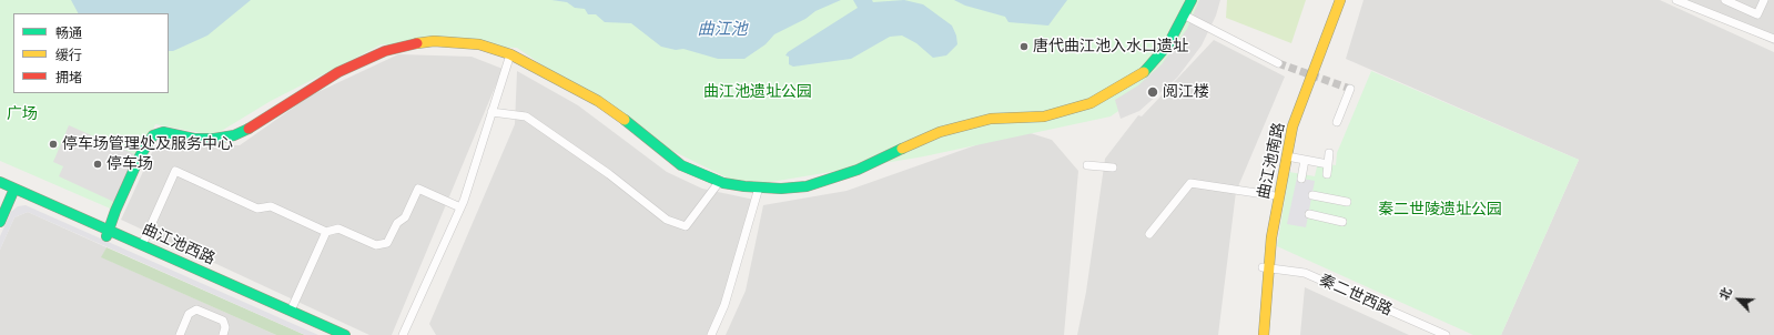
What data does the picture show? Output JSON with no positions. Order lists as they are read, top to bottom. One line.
{"streets":{"street":["曲江池南路","曲江池西路","秦二世西路"]},"crossings":[["曲江池南路","秦二世西路"]],"water":["曲江池"],"parks":["曲江池遗址公园","广场","秦二世陵遗址公园"],"places":["唐代曲江池入水口遗址","阅江楼","停车场管理处及服务中心","停车场"],"legend":["畅通","缓行","拥堵"],"north":"top left"}
